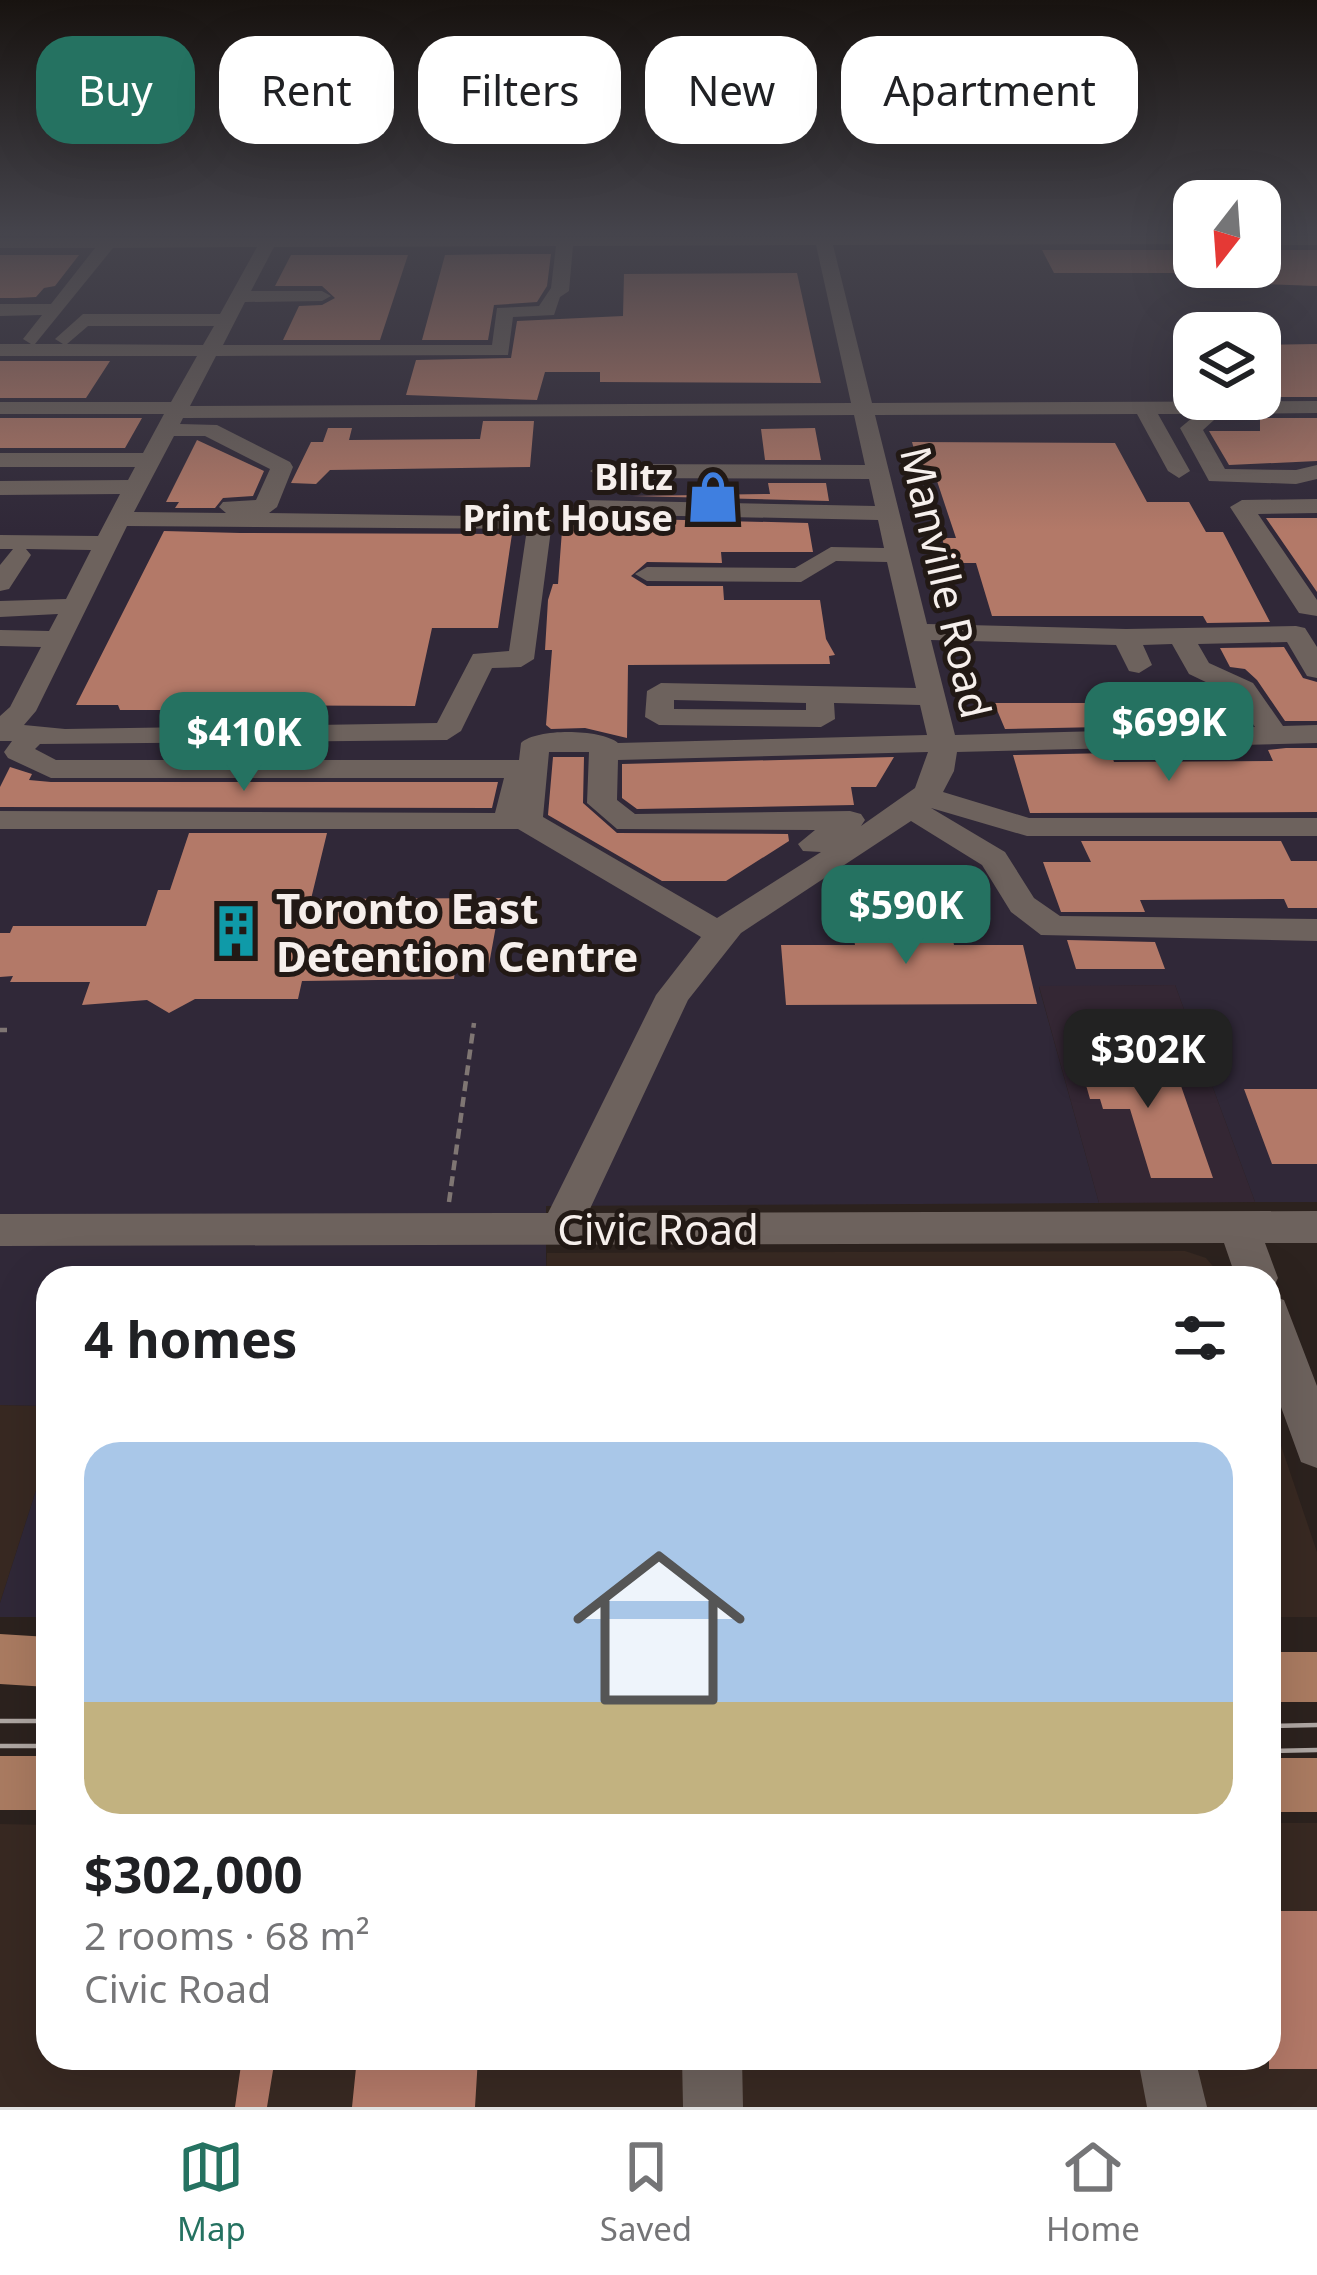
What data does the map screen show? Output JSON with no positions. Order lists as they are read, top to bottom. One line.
{"streets":{"street":["Manville Road","Civic Road"]},"places":{"shop":["Blitz Print House"],"building":["Toronto East Detention Centre"]},"north":"bottom","page":{"chip":["Buy","Rent","Filters","New","Apartment"],"price":["$699K","$410K","$590K","$302K"],"heading":"4 homes","list":[{"name":"$302,000","note":"2 rooms · 68 m² · Civic Road"}],"tabs":["Map","Saved","Home"]}}
